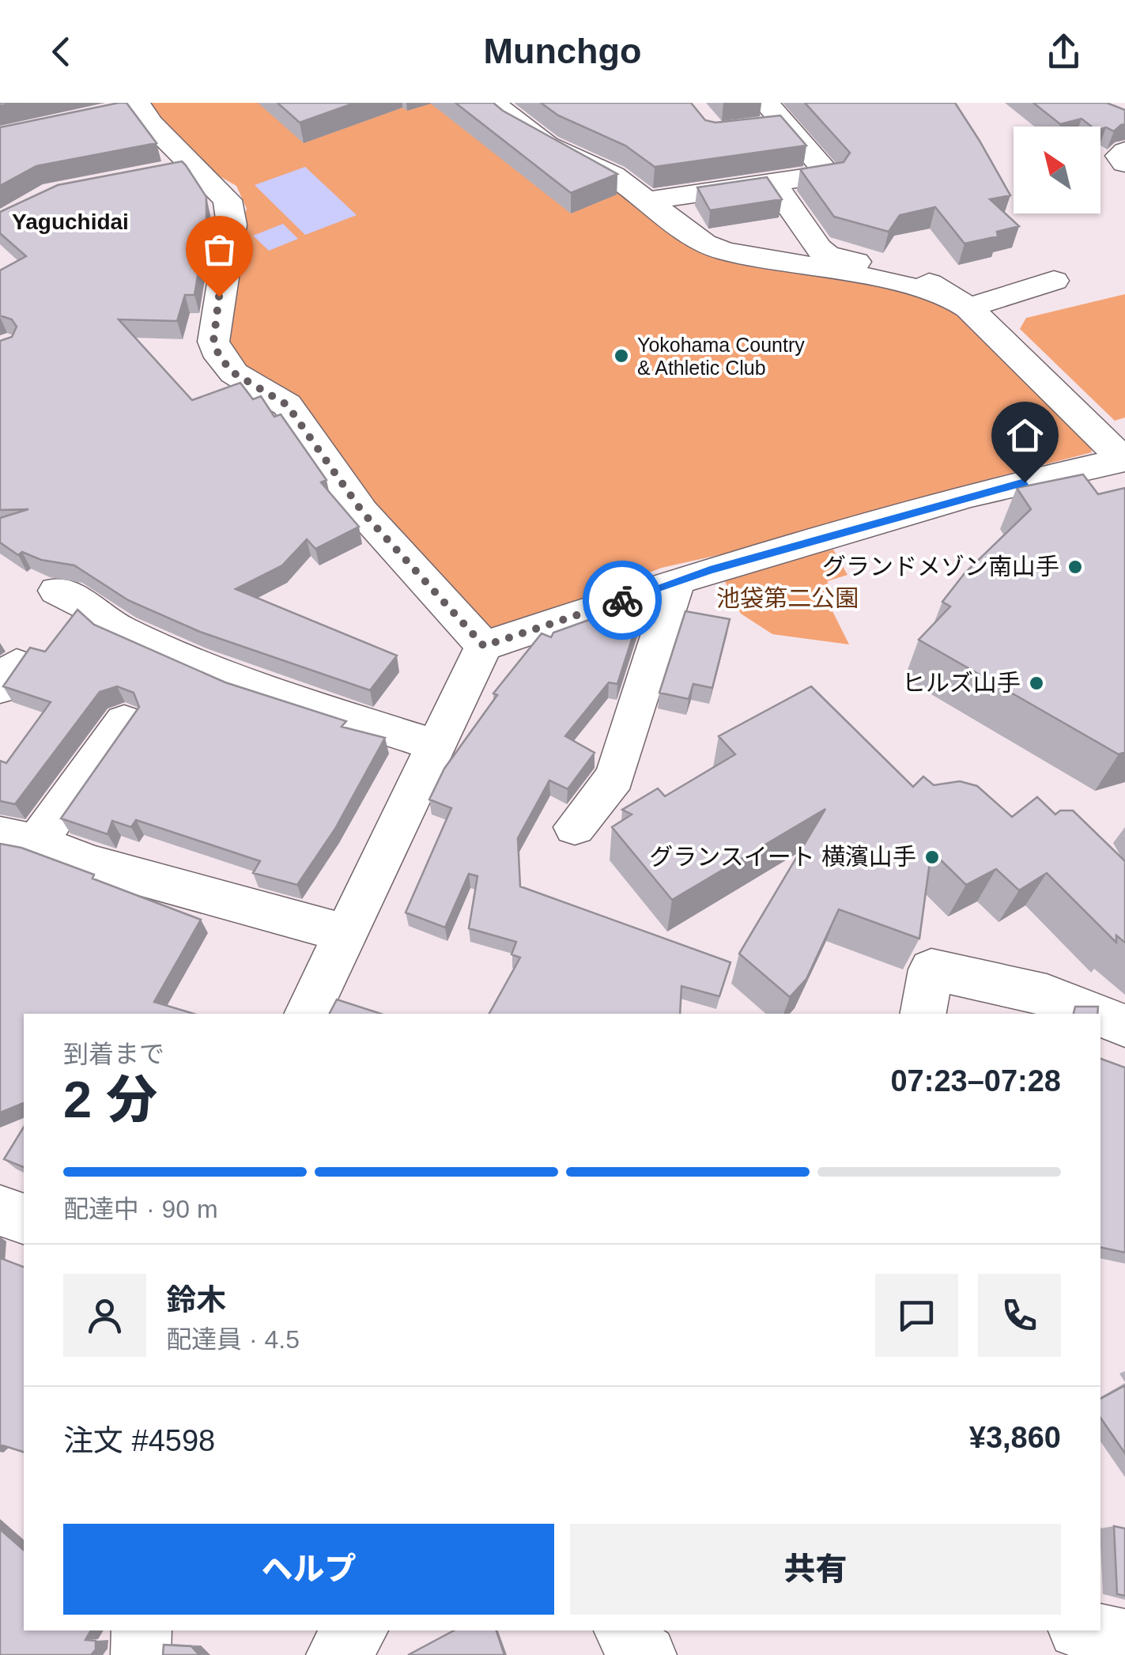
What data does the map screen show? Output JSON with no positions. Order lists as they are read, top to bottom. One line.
{"districts":["Yaguchidai"],"parks":["池袋第二公園"],"places":["Yokohama Country & Athletic Club","グランドメゾン南山手","ヒルズ山手","グランスイート 横濱山手"],"north":"top left","page":{"header":"Munchgo","heading":["2 分","到着まで","07:23–07:28"],"panel":["鈴木","配達員 · 4.5","注文 #4598","¥3,860"],"bar":"配達中 · 90 m","buttons":["ヘルプ","共有"]}}
